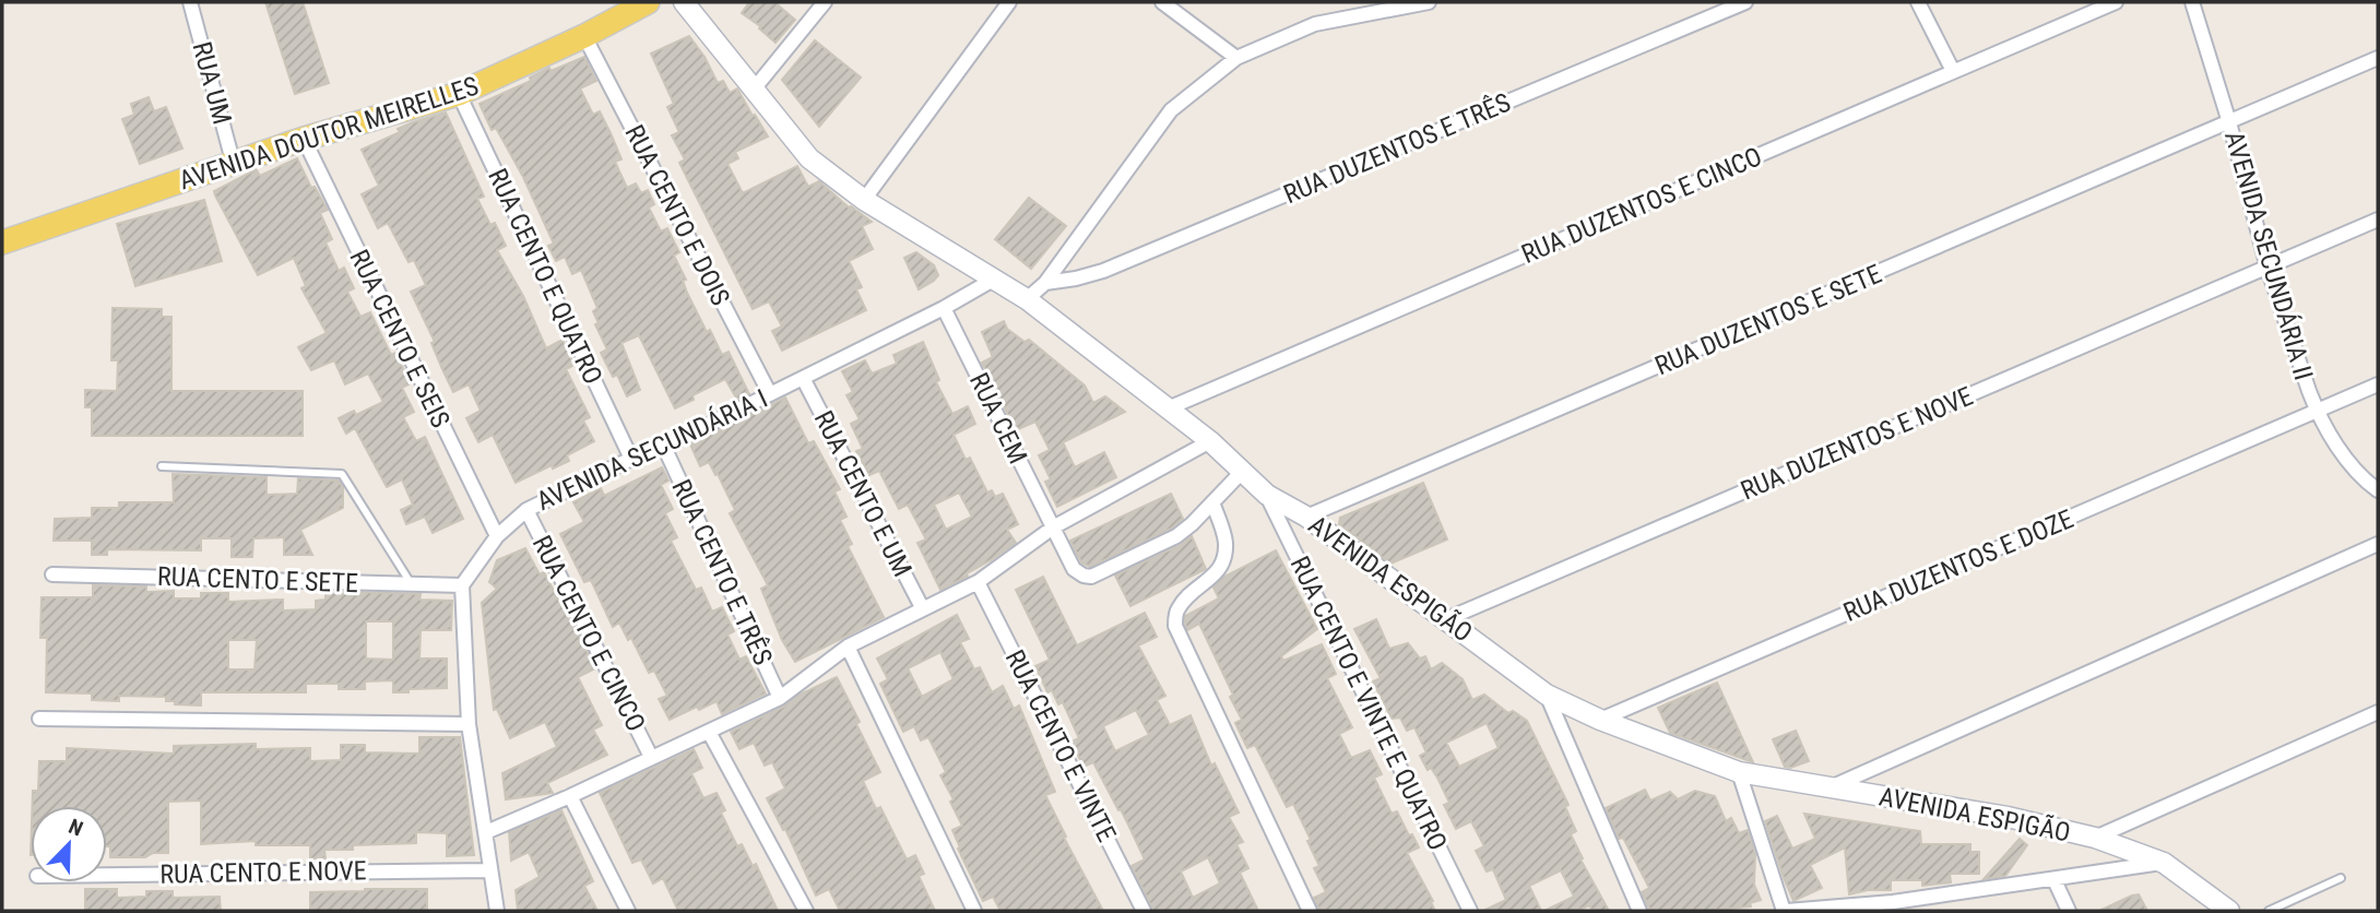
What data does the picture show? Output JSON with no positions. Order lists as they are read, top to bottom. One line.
{"streets":{"main road":["AVENIDA DOUTOR MEIRELLES"],"street":["RUA UM","RUA DUZENTOS E TRÊS","RUA DUZENTOS E CINCO","RUA CENTO E DOIS","AVENIDA SECUNDÁRIA II","RUA CENTO E QUATRO","RUA DUZENTOS E SETE","RUA CENTO E SEIS","RUA CEM","RUA DUZENTOS E NOVE","AVENIDA SECUNDÁRIA I","RUA CENTO E UM","RUA DUZENTOS E DOZE","RUA CENTO E TRÊS","AVENIDA ESPIGÃO","RUA CENTO E SETE","RUA CENTO E CINCO","RUA CENTO E VINTE E QUATRO","RUA CENTO E VINTE","RUA CENTO E NOVE"]},"crossings":[["RUA UM","AVENIDA DOUTOR MEIRELLES"],["AVENIDA DOUTOR MEIRELLES","RUA CENTO E DOIS"],["AVENIDA DOUTOR MEIRELLES","RUA CENTO E QUATRO"],["AVENIDA DOUTOR MEIRELLES","RUA CENTO E SEIS"],["RUA DUZENTOS E CINCO","AVENIDA ESPIGÃO"],["RUA CENTO E DOIS","AVENIDA SECUNDÁRIA I"],["AVENIDA SECUNDÁRIA II","RUA DUZENTOS E SETE"],["AVENIDA SECUNDÁRIA II","RUA DUZENTOS E NOVE"],["AVENIDA SECUNDÁRIA II","RUA DUZENTOS E DOZE"],["RUA CENTO E QUATRO","AVENIDA SECUNDÁRIA I"],["RUA DUZENTOS E SETE","AVENIDA ESPIGÃO"],["RUA CENTO E SEIS","AVENIDA SECUNDÁRIA I"],["RUA CEM","AVENIDA SECUNDÁRIA I"],["RUA CEM","AVENIDA ESPIGÃO"],["RUA DUZENTOS E NOVE","AVENIDA ESPIGÃO"],["AVENIDA SECUNDÁRIA I","RUA CENTO E UM"],["AVENIDA SECUNDÁRIA I","RUA CENTO E TRÊS"],["AVENIDA SECUNDÁRIA I","AVENIDA ESPIGÃO"],["AVENIDA SECUNDÁRIA I","RUA CENTO E SETE"],["AVENIDA SECUNDÁRIA I","RUA CENTO E CINCO"],["RUA DUZENTOS E DOZE","AVENIDA ESPIGÃO"],["AVENIDA ESPIGÃO","RUA CENTO E VINTE E QUATRO"]],"north":"top right"}
